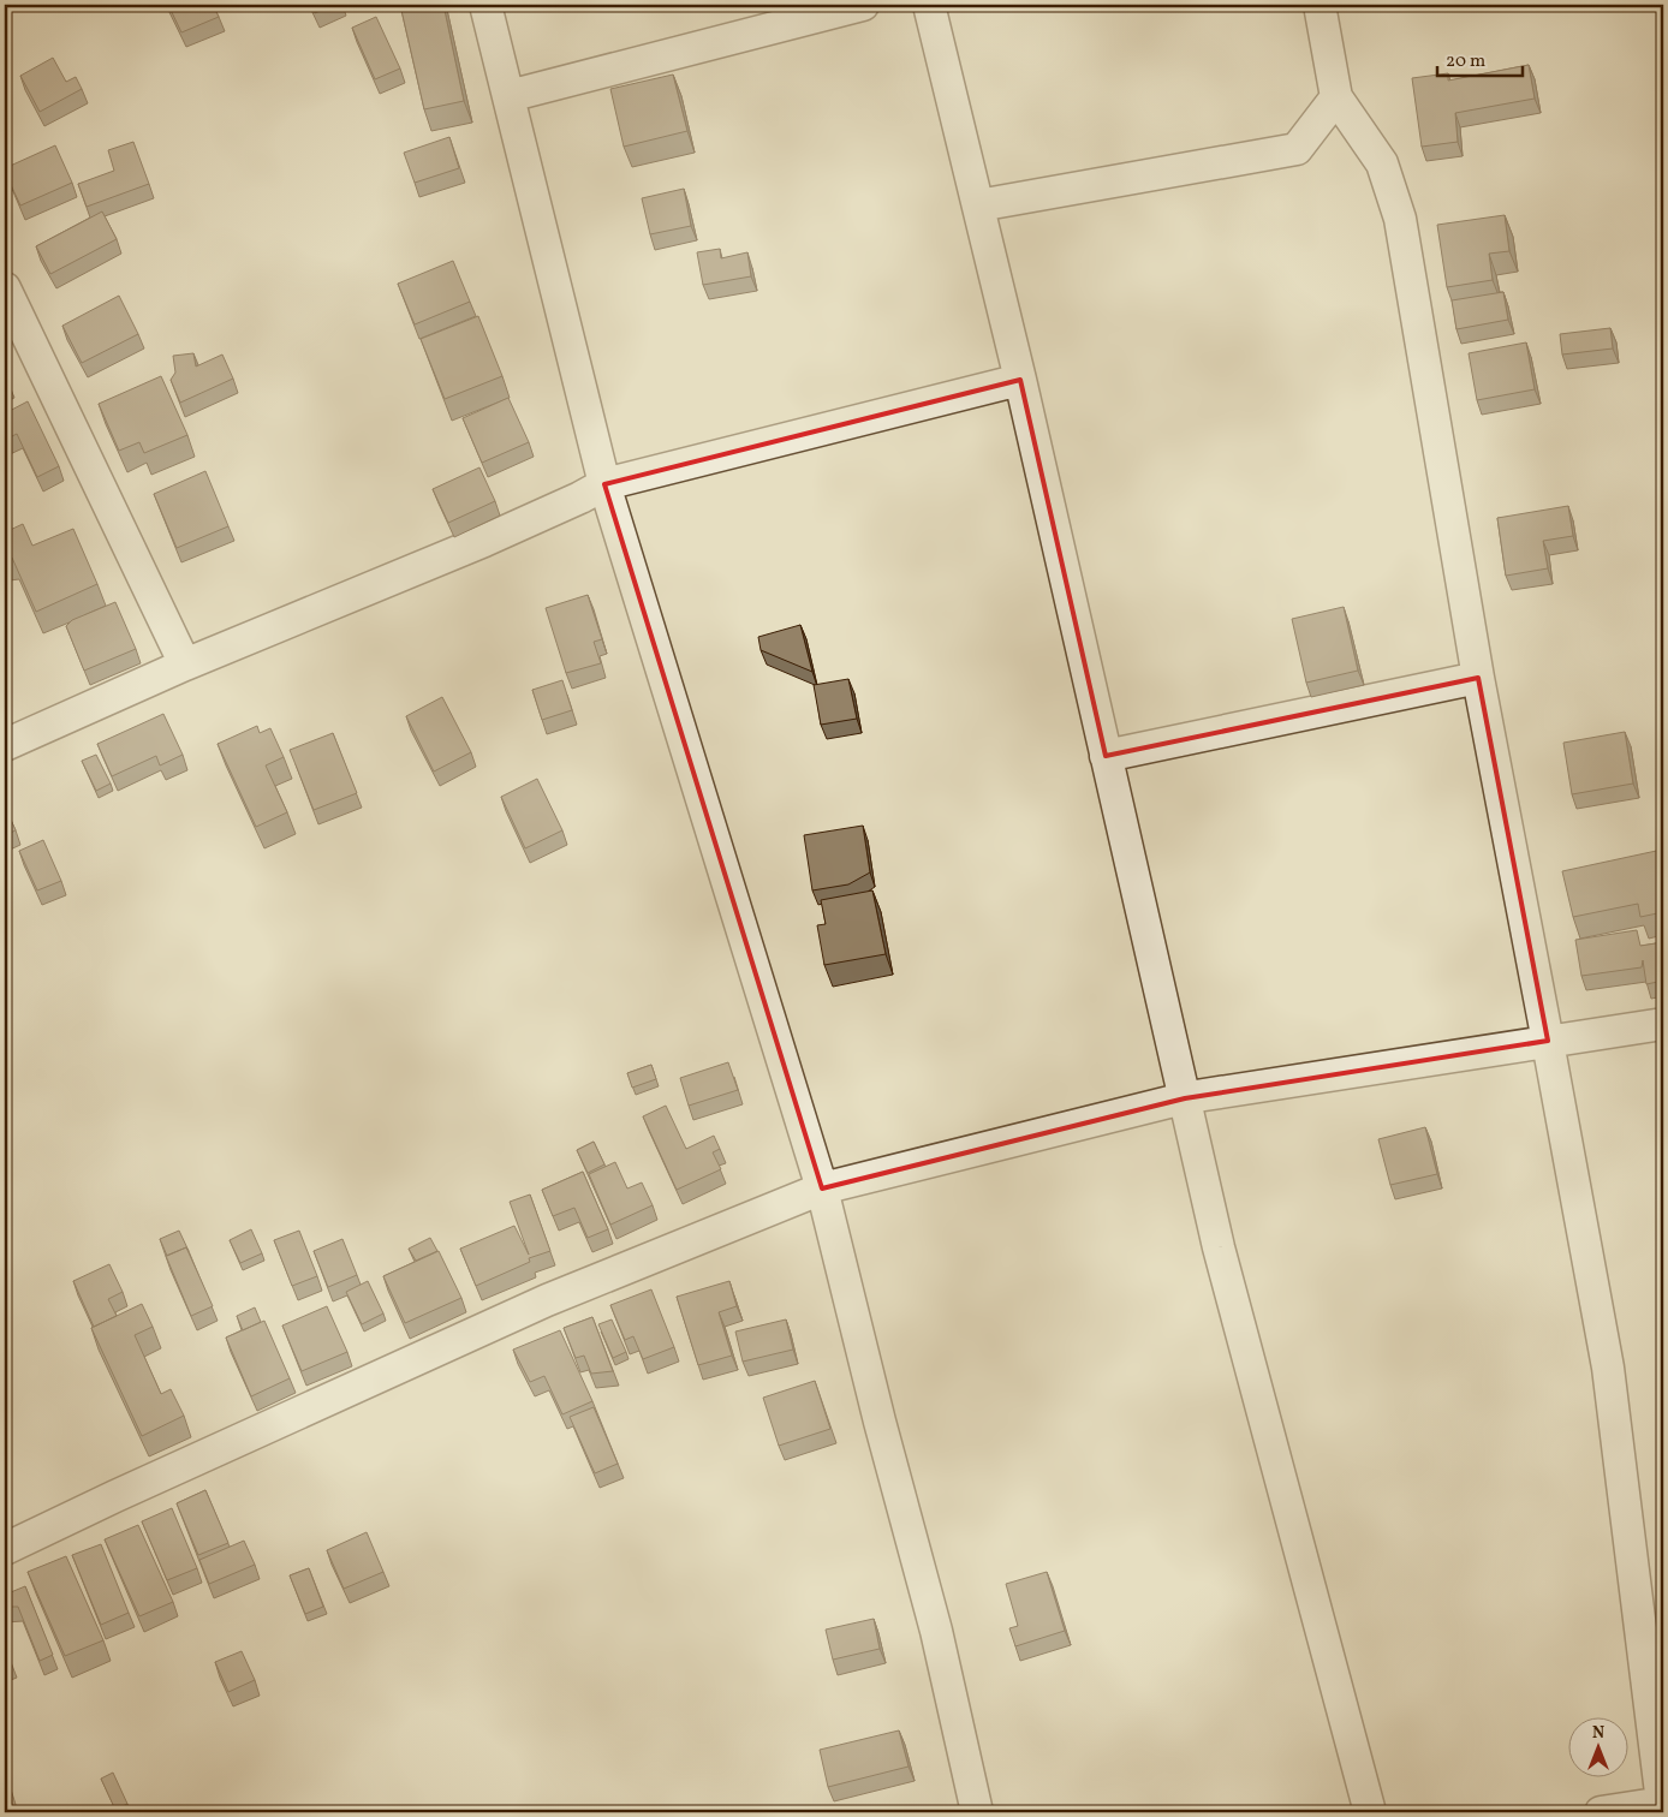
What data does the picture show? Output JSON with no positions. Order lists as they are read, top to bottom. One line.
{"scale_bar":"20 m","north":"top"}
